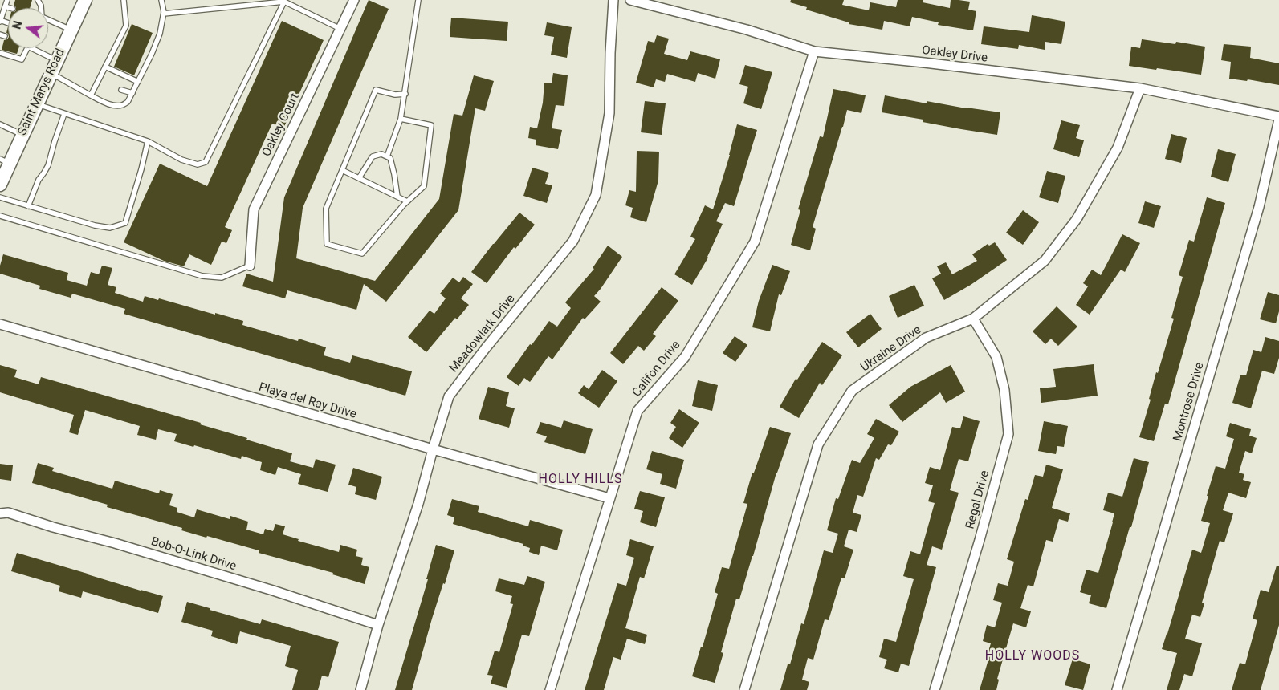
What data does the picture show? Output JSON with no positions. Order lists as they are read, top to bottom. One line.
{"streets":{"main road":["Saint Marys Road"],"street":["Oakley Drive","Oakley Court","Meadowlark Drive","Ukraine Drive","Califon Drive","Playa del Ray Drive","Montrose Drive","Regal Drive","Bob-O-Link Drive"]},"crossings":[["Oakley Drive","Ukraine Drive"],["Oakley Drive","Califon Drive"],["Oakley Drive","Montrose Drive"],["Meadowlark Drive","Playa del Ray Drive"],["Meadowlark Drive","Bob-O-Link Drive"],["Ukraine Drive","Regal Drive"],["Califon Drive","Playa del Ray Drive"]],"districts":["HOLLY HILLS","HOLLY WOODS"],"north":"left"}
